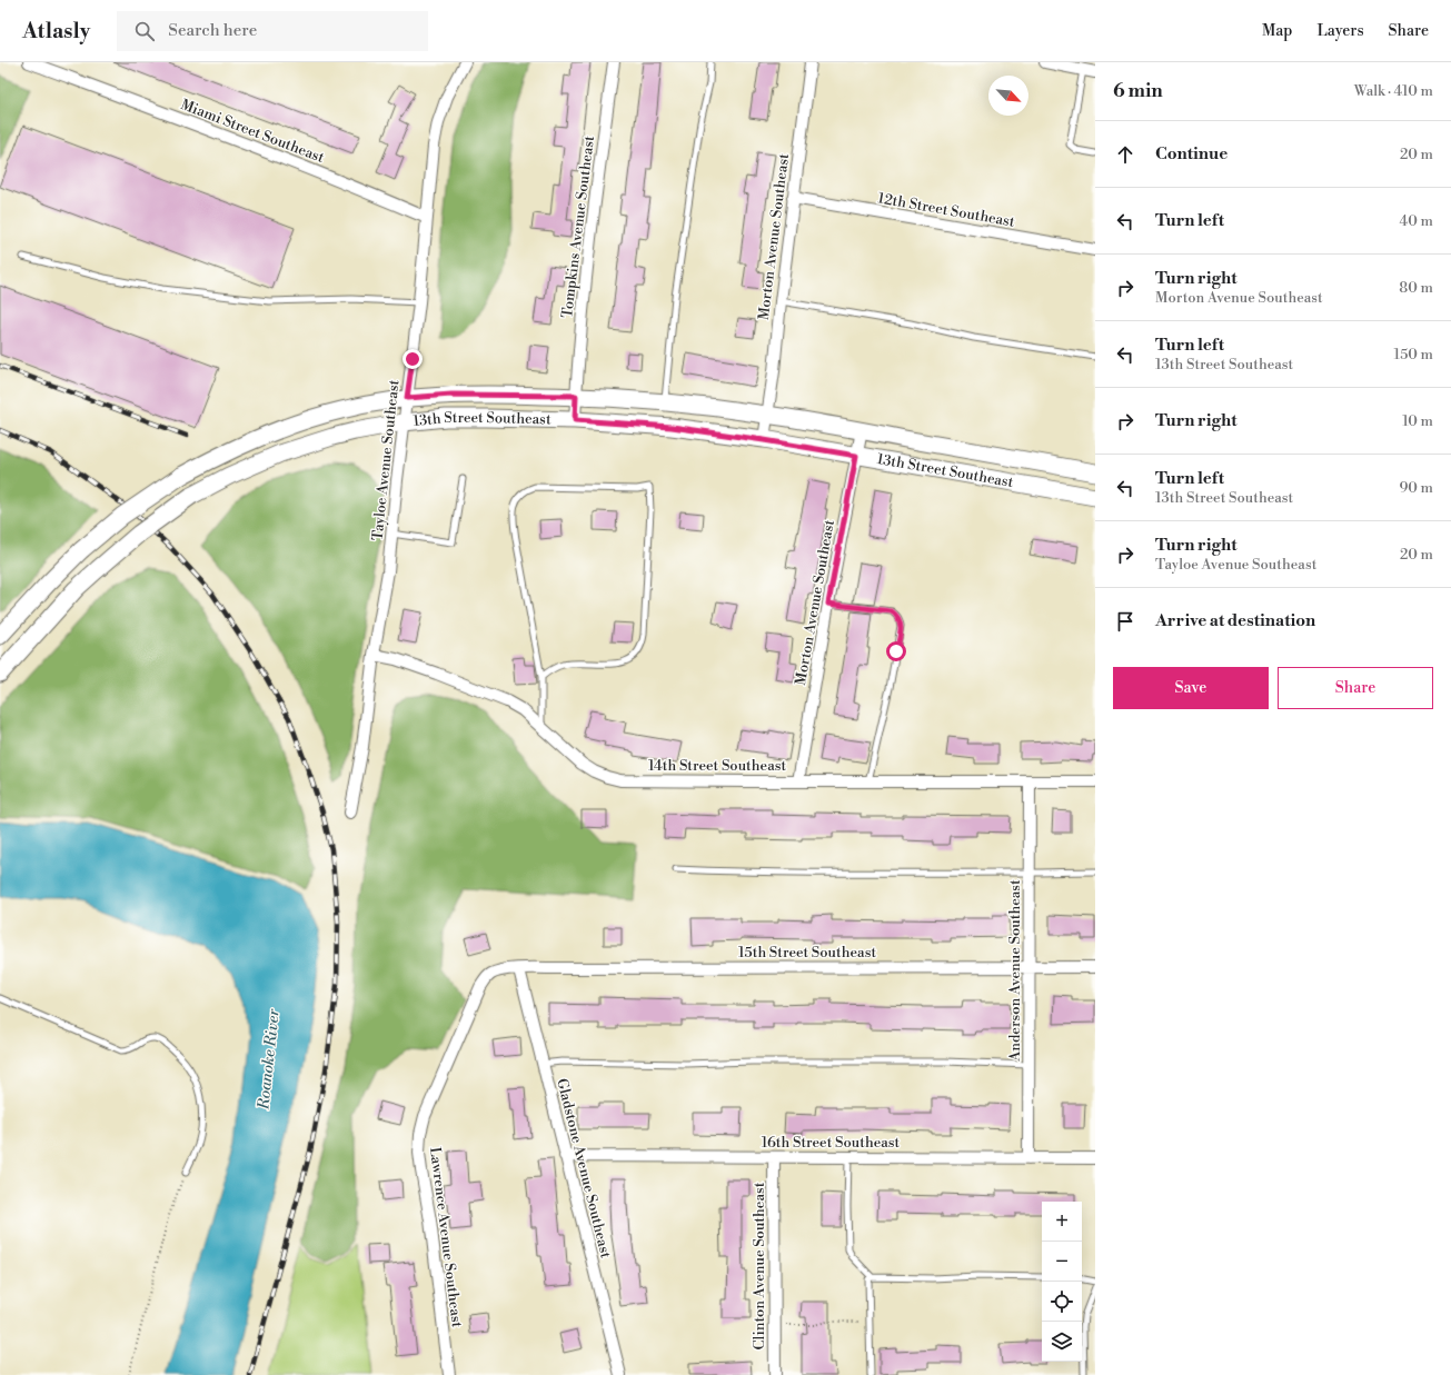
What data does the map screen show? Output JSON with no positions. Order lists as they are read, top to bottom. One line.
{"streets":{"main road":["13th Street Southeast"],"street":["Miami Street Southeast","12th Street Southeast","Tompkins Avenue Southeast","Morton Avenue Southeast","Tayloe Avenue Southeast","14th Street Southeast","15th Street Southeast","Anderson Avenue Southeast","16th Street Southeast","Gladstone Avenue Southeast","Lawrence Avenue Southeast","Clinton Avenue Southeast"]},"crossings":[["Miami Street Southeast","Tayloe Avenue Southeast"],["12th Street Southeast","Morton Avenue Southeast"],["Tompkins Avenue Southeast","13th Street Southeast"],["Morton Avenue Southeast","13th Street Southeast"],["Morton Avenue Southeast","14th Street Southeast"],["13th Street Southeast","Tayloe Avenue Southeast"],["Tayloe Avenue Southeast","14th Street Southeast"],["14th Street Southeast","Anderson Avenue Southeast"],["15th Street Southeast","Anderson Avenue Southeast"],["15th Street Southeast","Gladstone Avenue Southeast"],["15th Street Southeast","Lawrence Avenue Southeast"],["Anderson Avenue Southeast","16th Street Southeast"],["16th Street Southeast","Gladstone Avenue Southeast"],["16th Street Southeast","Clinton Avenue Southeast"],["Gladstone Avenue Southeast","Lawrence Avenue Southeast"]],"water":["Roanoke River"],"north":"bottom right","page":{"header":"Atlasly","search":"Search here","nav":["Map","Layers","Share"],"heading":["6 min","Walk · 410 m"],"list":[["Continue","20 m"],["Turn left","40 m"],["Turn right","Morton Avenue Southeast","80 m"],["Turn left","13th Street Southeast","150 m"],["Turn right","10 m"],["Turn left","13th Street Southeast","90 m"],["Turn right","Tayloe Avenue Southeast","20 m"],"Arrive at destination"],"buttons":["Save","Share"],"map_buttons":["+","−"]}}
